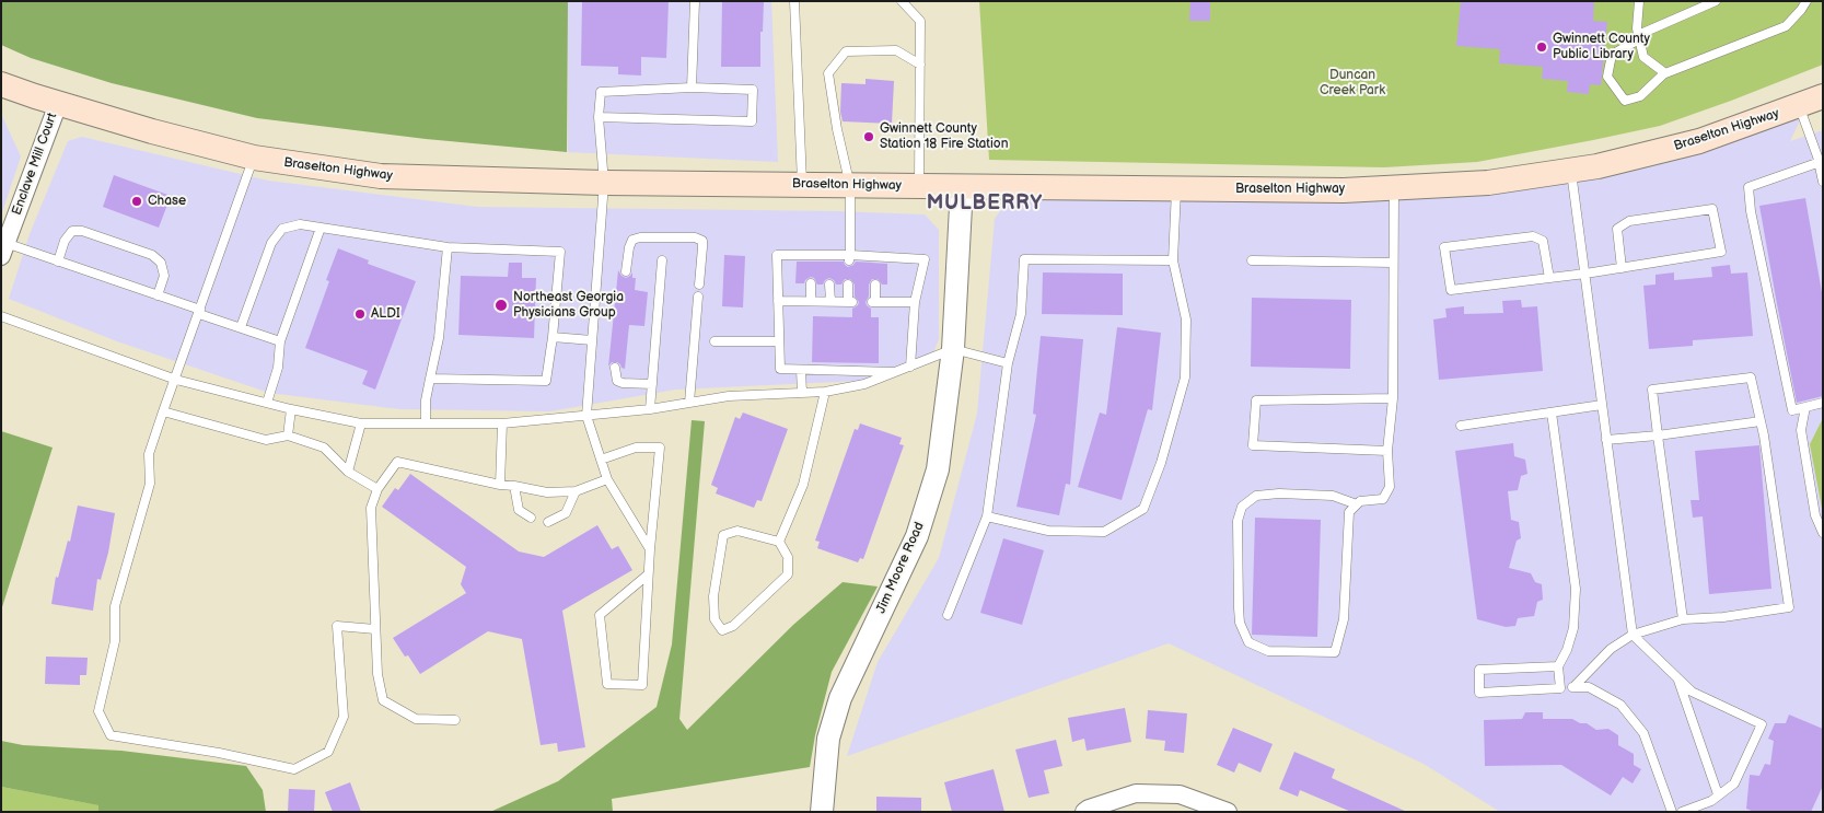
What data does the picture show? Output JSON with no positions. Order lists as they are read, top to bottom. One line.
{"streets":{"main road":["Braselton Highway"],"street":["Enclave Mill Court","Jim Moore Road"]},"crossings":[["Braselton Highway","Enclave Mill Court"],["Braselton Highway","Jim Moore Road"]],"districts":["MULBERRY"],"parks":["Duncan Creek Park"],"places":["Gwinnett County Public Library","Gwinnett County Station 18 Fire Station","Chase","Northeast Georgia Physicians Group","ALDI"]}
